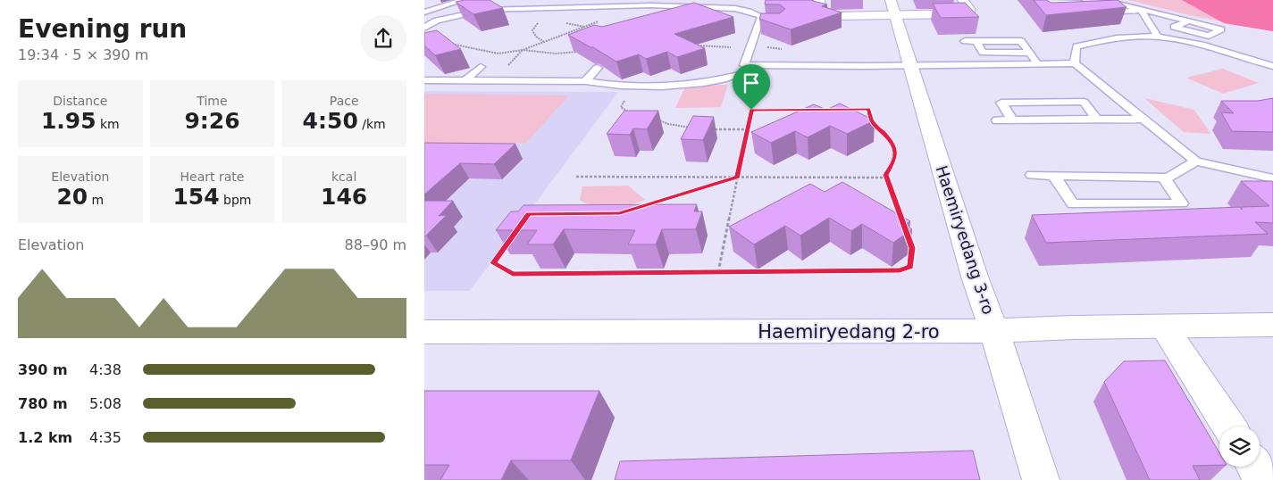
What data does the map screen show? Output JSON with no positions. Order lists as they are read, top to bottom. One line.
{"streets":{"street":["Haemiryedang 3-ro","Haemiryedang 2-ro"]},"crossings":[["Haemiryedang 3-ro","Haemiryedang 2-ro"]],"page":{"heading":["Evening run","19:34 · 5 × 390 m"],"stats":[["Distance","1.95 km"],["Time","9:26"],["Pace","4:50 /km"],["Elevation","20 m"],["Heart rate","154 bpm"],["kcal","146"]],"chart":["Elevation","88–90 m"],"list":[{"name":"390 m","note":"4:38"},{"name":"780 m","note":"5:08"},{"name":"1.2 km","note":"4:35"}]}}
